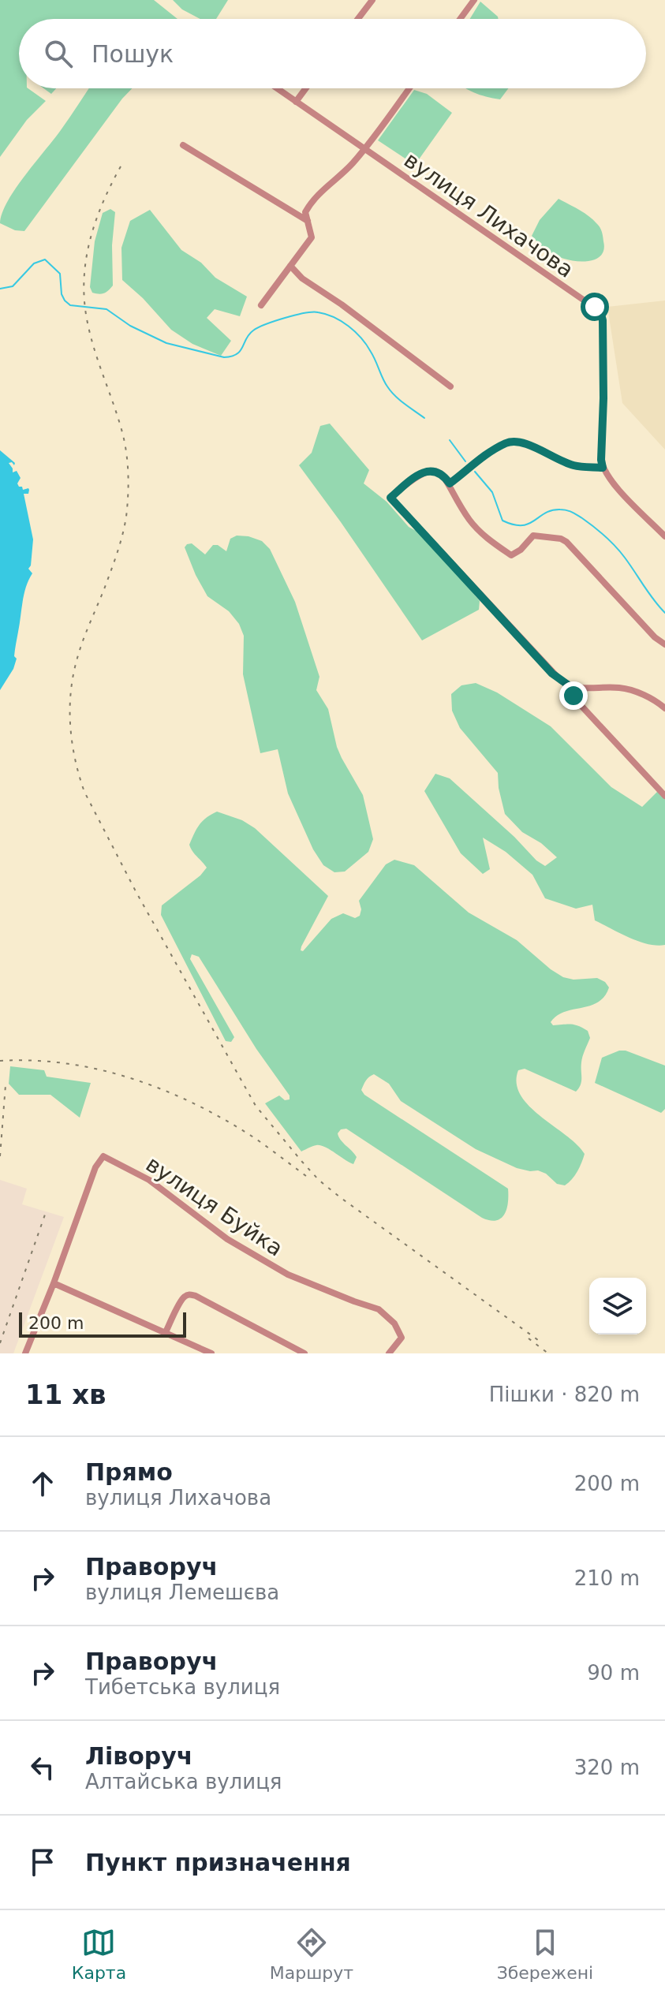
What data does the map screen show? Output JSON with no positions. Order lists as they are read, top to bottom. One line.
{"streets":{"street":["вулиця Лихачова","вулиця Буйка"]},"scale_bar":"200 m","page":{"search":"Пошук","scale":"200 m","heading":["11 хв","Пішки · 820 m"],"list":[["Прямо","вулиця Лихачова","200 m"],["Праворуч","вулиця Лемешєва","210 m"],["Праворуч","Тибетська вулиця","90 m"],["Ліворуч","Алтайська вулиця","320 m"],"Пункт призначення"],"nav":["Карта","Маршрут","Збережені"]}}
